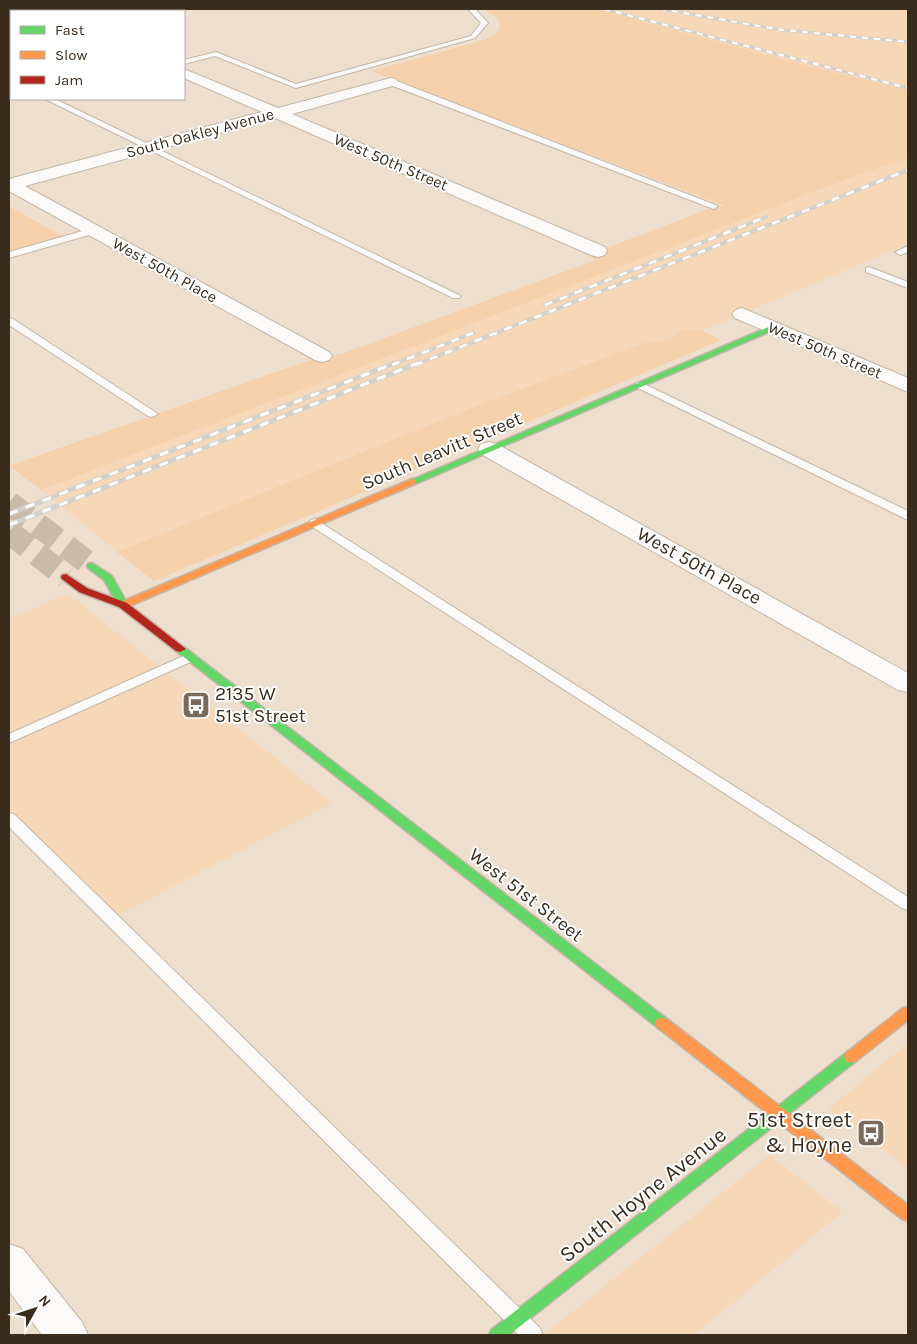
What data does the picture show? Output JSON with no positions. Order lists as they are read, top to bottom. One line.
{"streets":{"street":["South Oakley Avenue","West 50th Street","West 50th Place","South Leavitt Street","West 51st Street","South Hoyne Avenue"]},"crossings":[["South Oakley Avenue","West 50th Street"],["South Oakley Avenue","West 50th Place"],["West 50th Street","South Leavitt Street"],["West 50th Place","South Leavitt Street"],["South Leavitt Street","West 51st Street"],["West 51st Street","South Hoyne Avenue"]],"places":{"bus stop":["2135 W 51st Street","51st Street & Hoyne"]},"legend":["Fast","Slow","Jam"],"north":"top right"}
